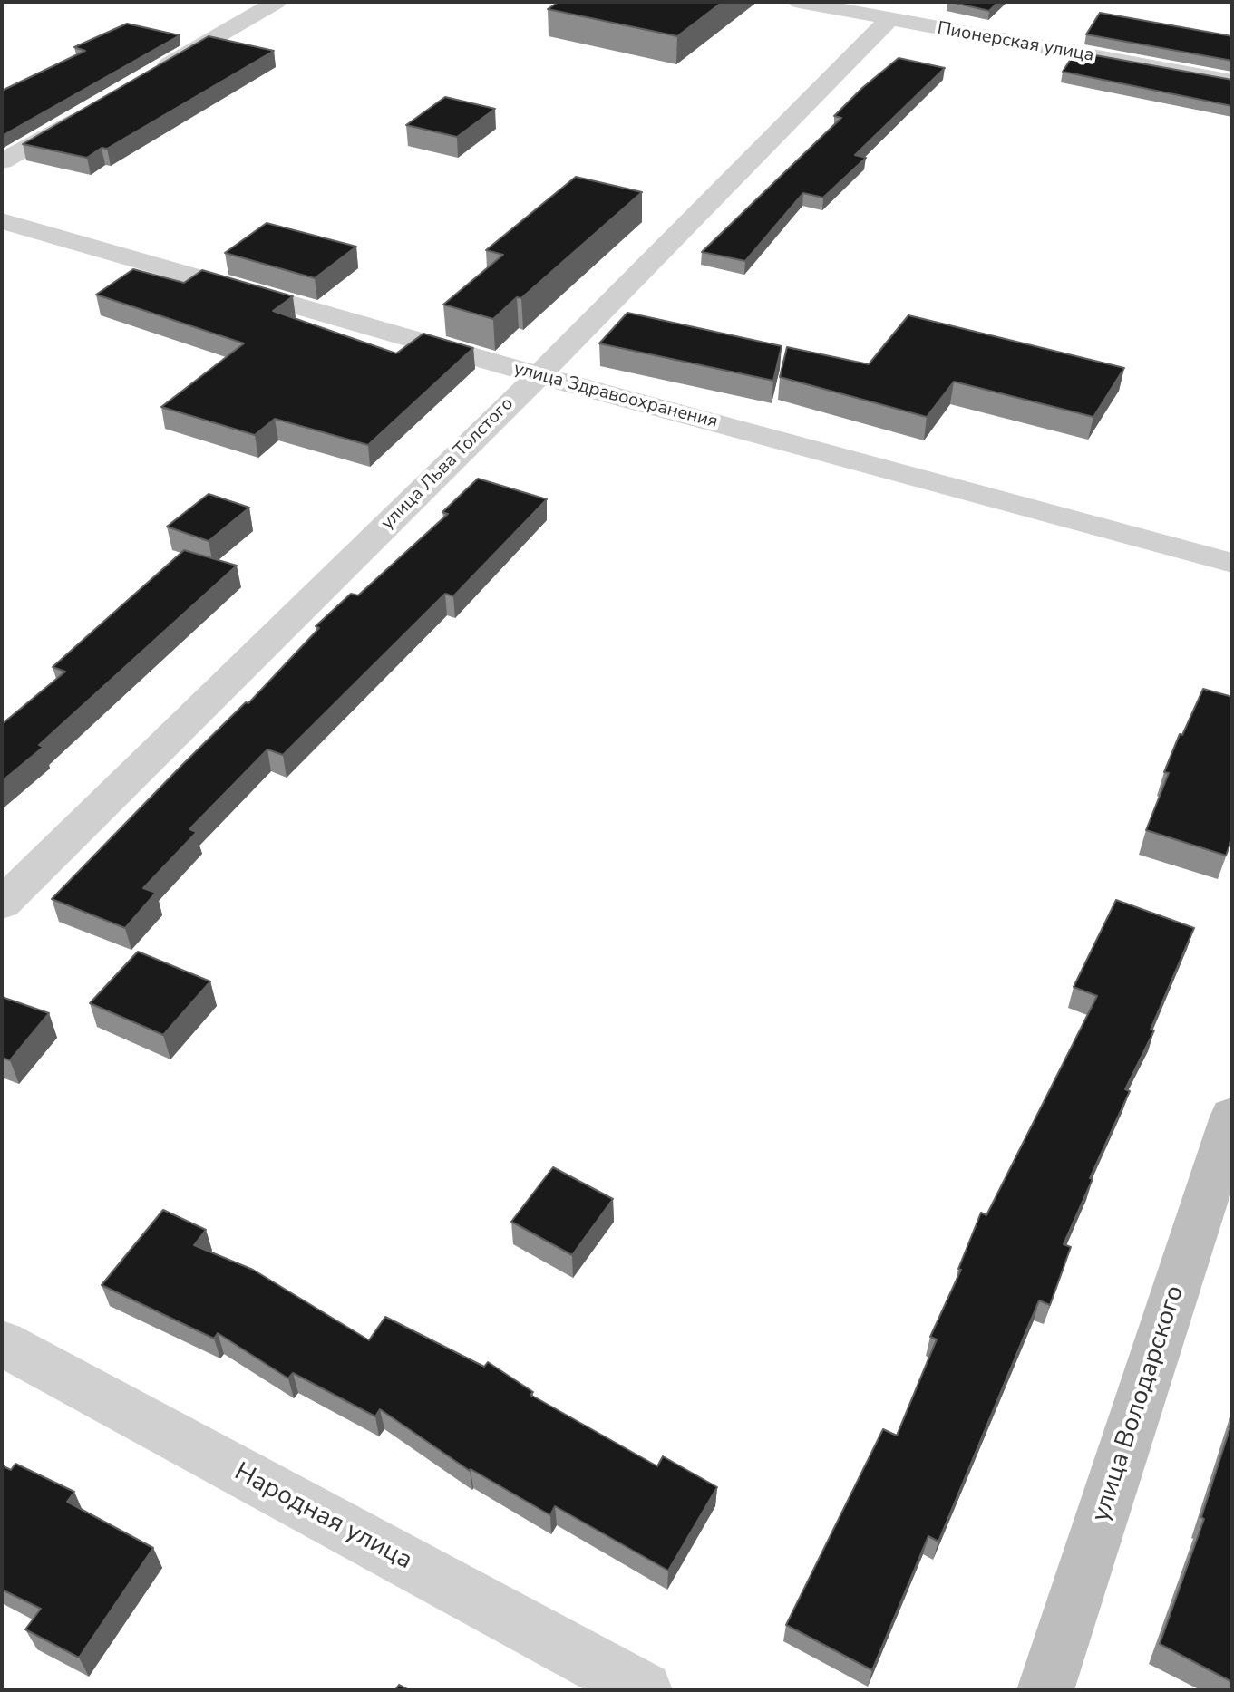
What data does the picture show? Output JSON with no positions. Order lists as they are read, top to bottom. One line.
{"streets":{"street":["Пионерская улица","улица Здравоохранения","улица Льва Толстого","улица Володарского","Народная улица"]},"crossings":[["Пионерская улица","улица Льва Толстого"],["улица Здравоохранения","улица Льва Толстого"]]}
